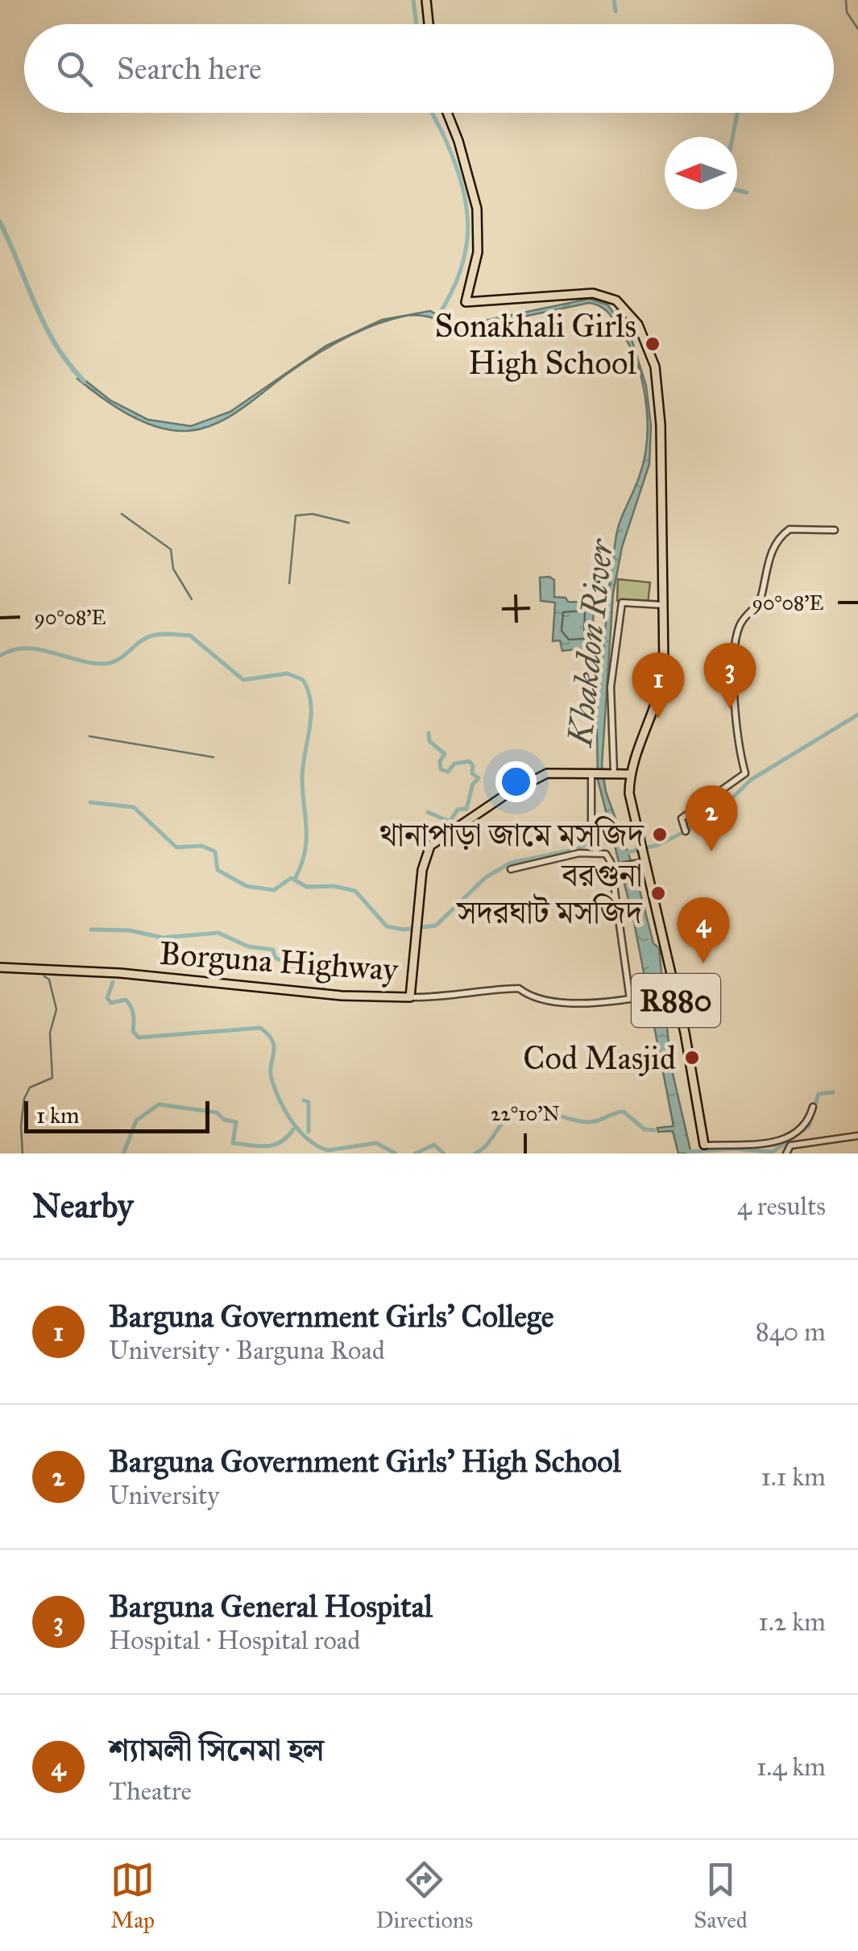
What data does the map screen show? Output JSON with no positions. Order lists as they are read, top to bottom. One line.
{"streets":{"main road":["Borguna Highway","R880"]},"crossings":[["Borguna Highway","R880"]],"water":["Khakdon River"],"places":["Sonakhali Girls High School","থানাপাড়া জামে মসজিদ","বরগুনা সদরঘাট মসজিদ","Cod Masjid"],"scale_bar":"1 km","north":"left","page":{"search":"Search here","pins":["3","1","2","4"],"scale":"1 km","heading":["Nearby","4 results"],"list":[{"mark":"1","name":"Barguna Government Girls' College","note":"University · Barguna Road","value":"840 m"},{"mark":"2","name":"Barguna Government Girls' High School","note":"University","value":"1.1 km"},{"mark":"3","name":"Barguna General Hospital","note":"Hospital · Hospital road","value":"1.2 km"},{"mark":"4","name":"শ্যামলী সিনেমা হল","note":"Theatre","value":"1.4 km"}],"nav":["Map","Directions","Saved"]},"coordinates":["90°08'E","22°10'N"]}
